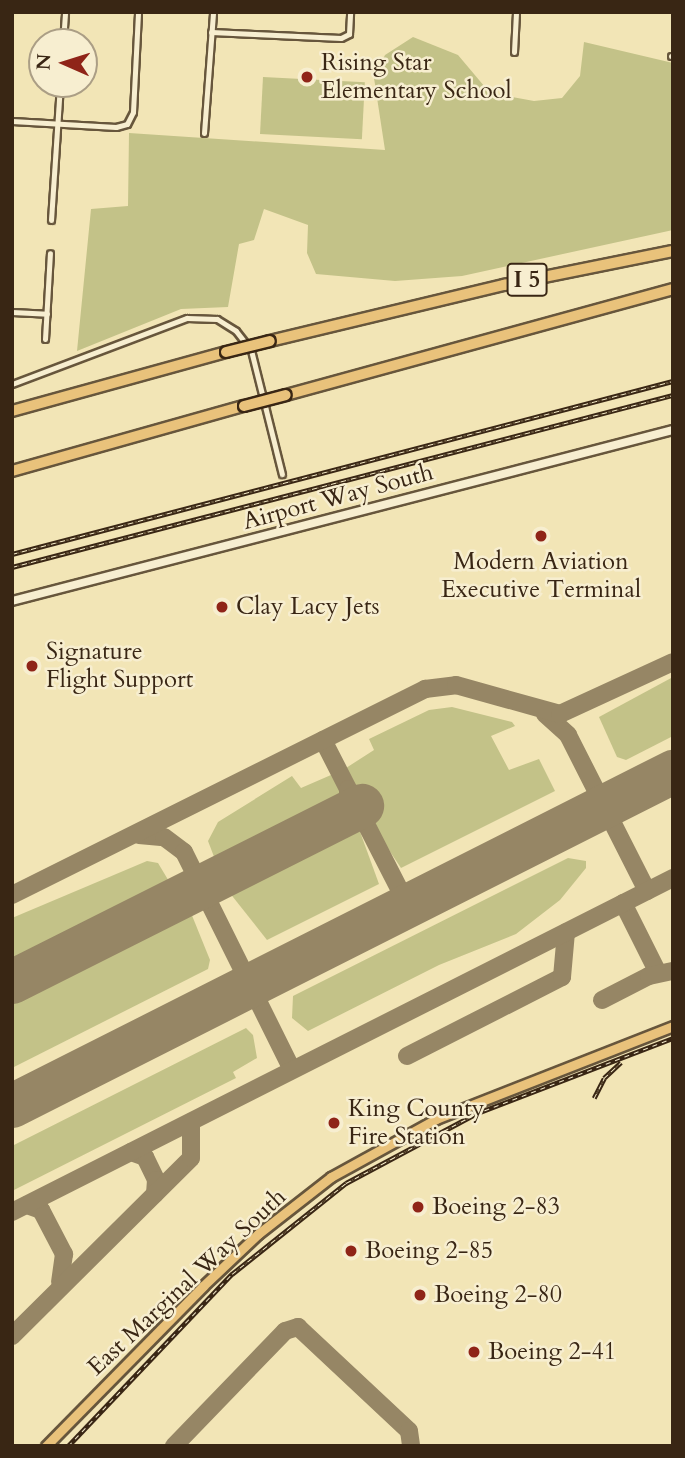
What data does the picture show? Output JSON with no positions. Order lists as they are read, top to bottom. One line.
{"streets":{"highway":["I 5"],"main road":["Airport Way South","East Marginal Way South"]},"places":["Rising Star Elementary School","Modern Aviation Executive Terminal","Clay Lacy Jets","Signature Flight Support","King County Fire Station","Boeing 2-83","Boeing 2-85","Boeing 2-80","Boeing 2-41"],"north":"left"}
